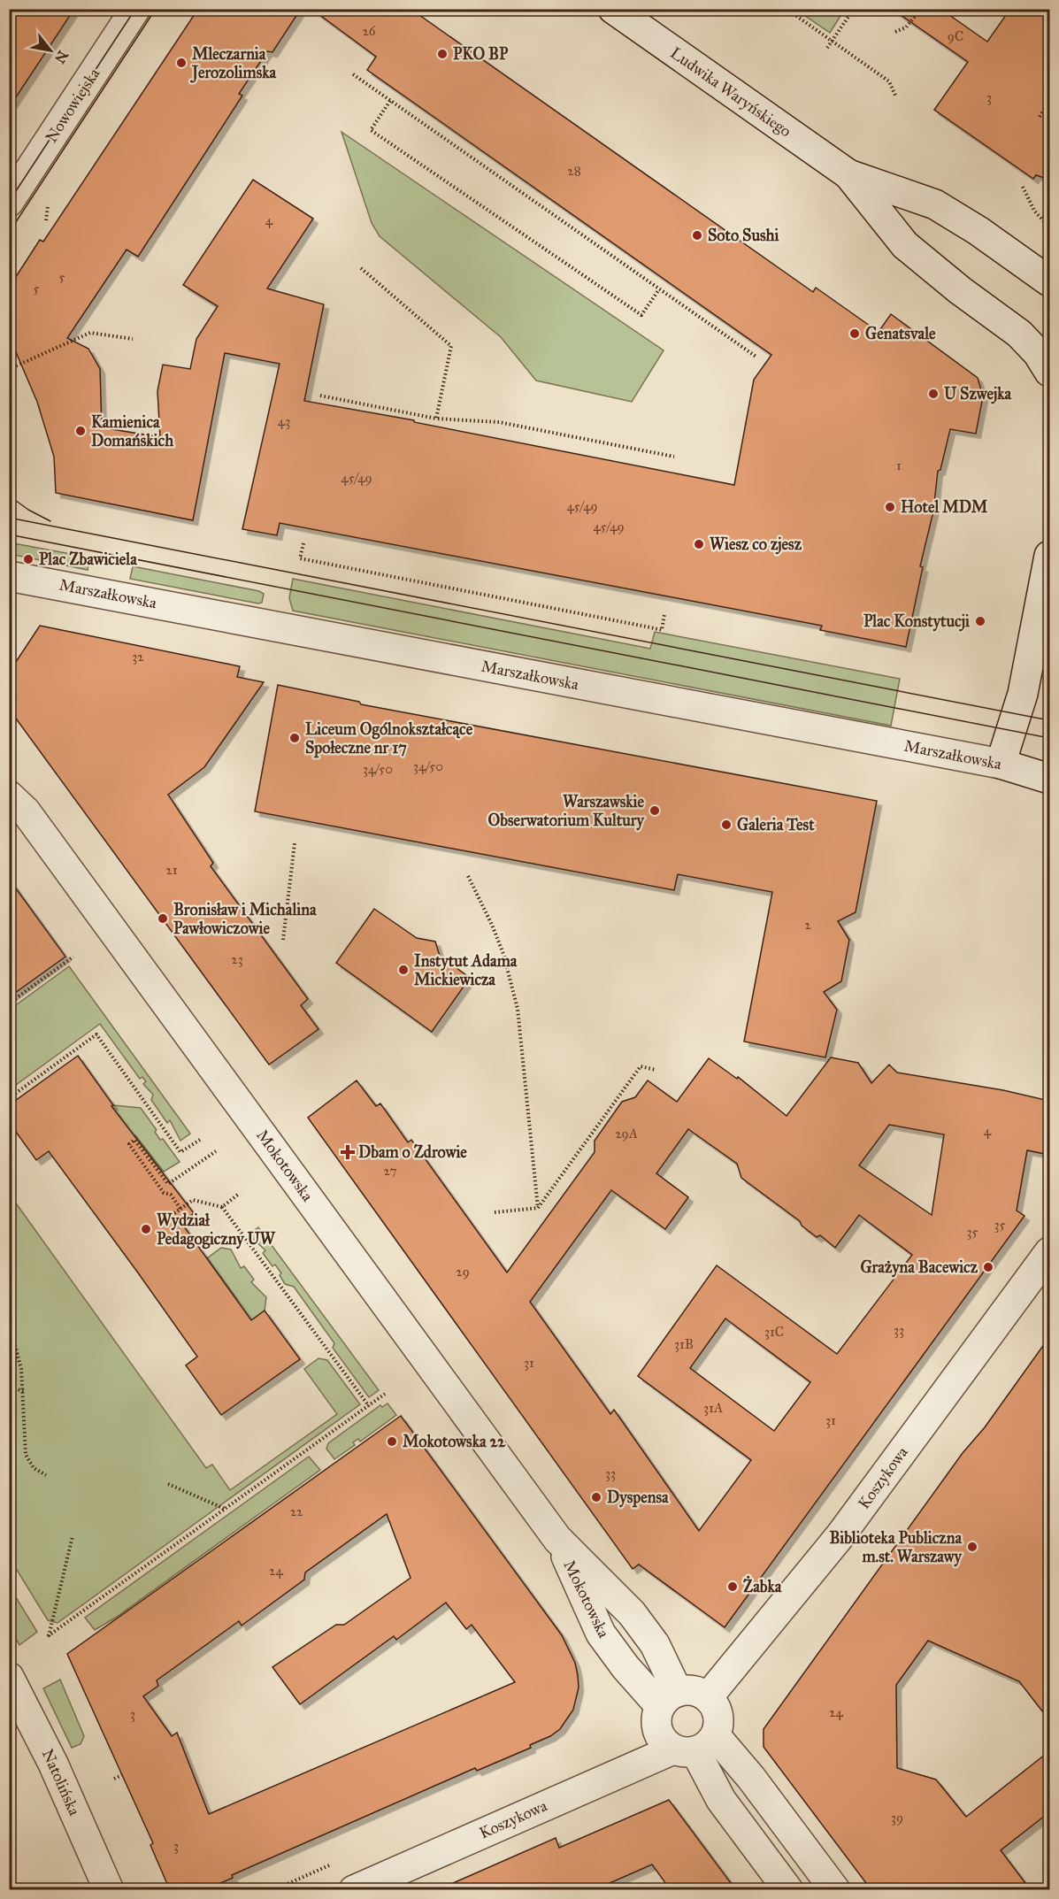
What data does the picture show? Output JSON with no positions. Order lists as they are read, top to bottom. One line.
{"streets":{"street":["Ludwika Waryńskiego","Nowowiejska","Marszałkowska","Mokotowska","Koszykowa","Natolińska"]},"crossings":[["Mokotowska","Koszykowa"]],"places":{"other":["PKO BP","Mleczarnia Jerozolimska","Soto Sushi","Genatsvale","U Szwejka","Kamienica Domańskich","Hotel MDM","Wiesz co zjesz","Plac Zbawiciela","Plac Konstytucji","Liceum Ogólnokształcące Społeczne nr 17","Warszawskie Obserwatorium Kultury","Galeria Test","Bronisław i Michalina Pawłowiczowie","Instytut Adama Mickiewicza","Wydział Pedagogiczny UW","Grażyna Bacewicz","Mokotowska 22","Dyspensa","Biblioteka Publiczna m.st. Warszawy","Żabka"],"health":["Dbam o Zdrowie"]},"house_numbers":["26","9C","3","28","4","5","5","43","1","45/49","45/49","45/49","32","34/50","34/50","21","2","23","4","29A","27","35","35","29","33","31C","31B","31","31A","31","33","22","24","24","3","39","3"],"north":"bottom right"}
